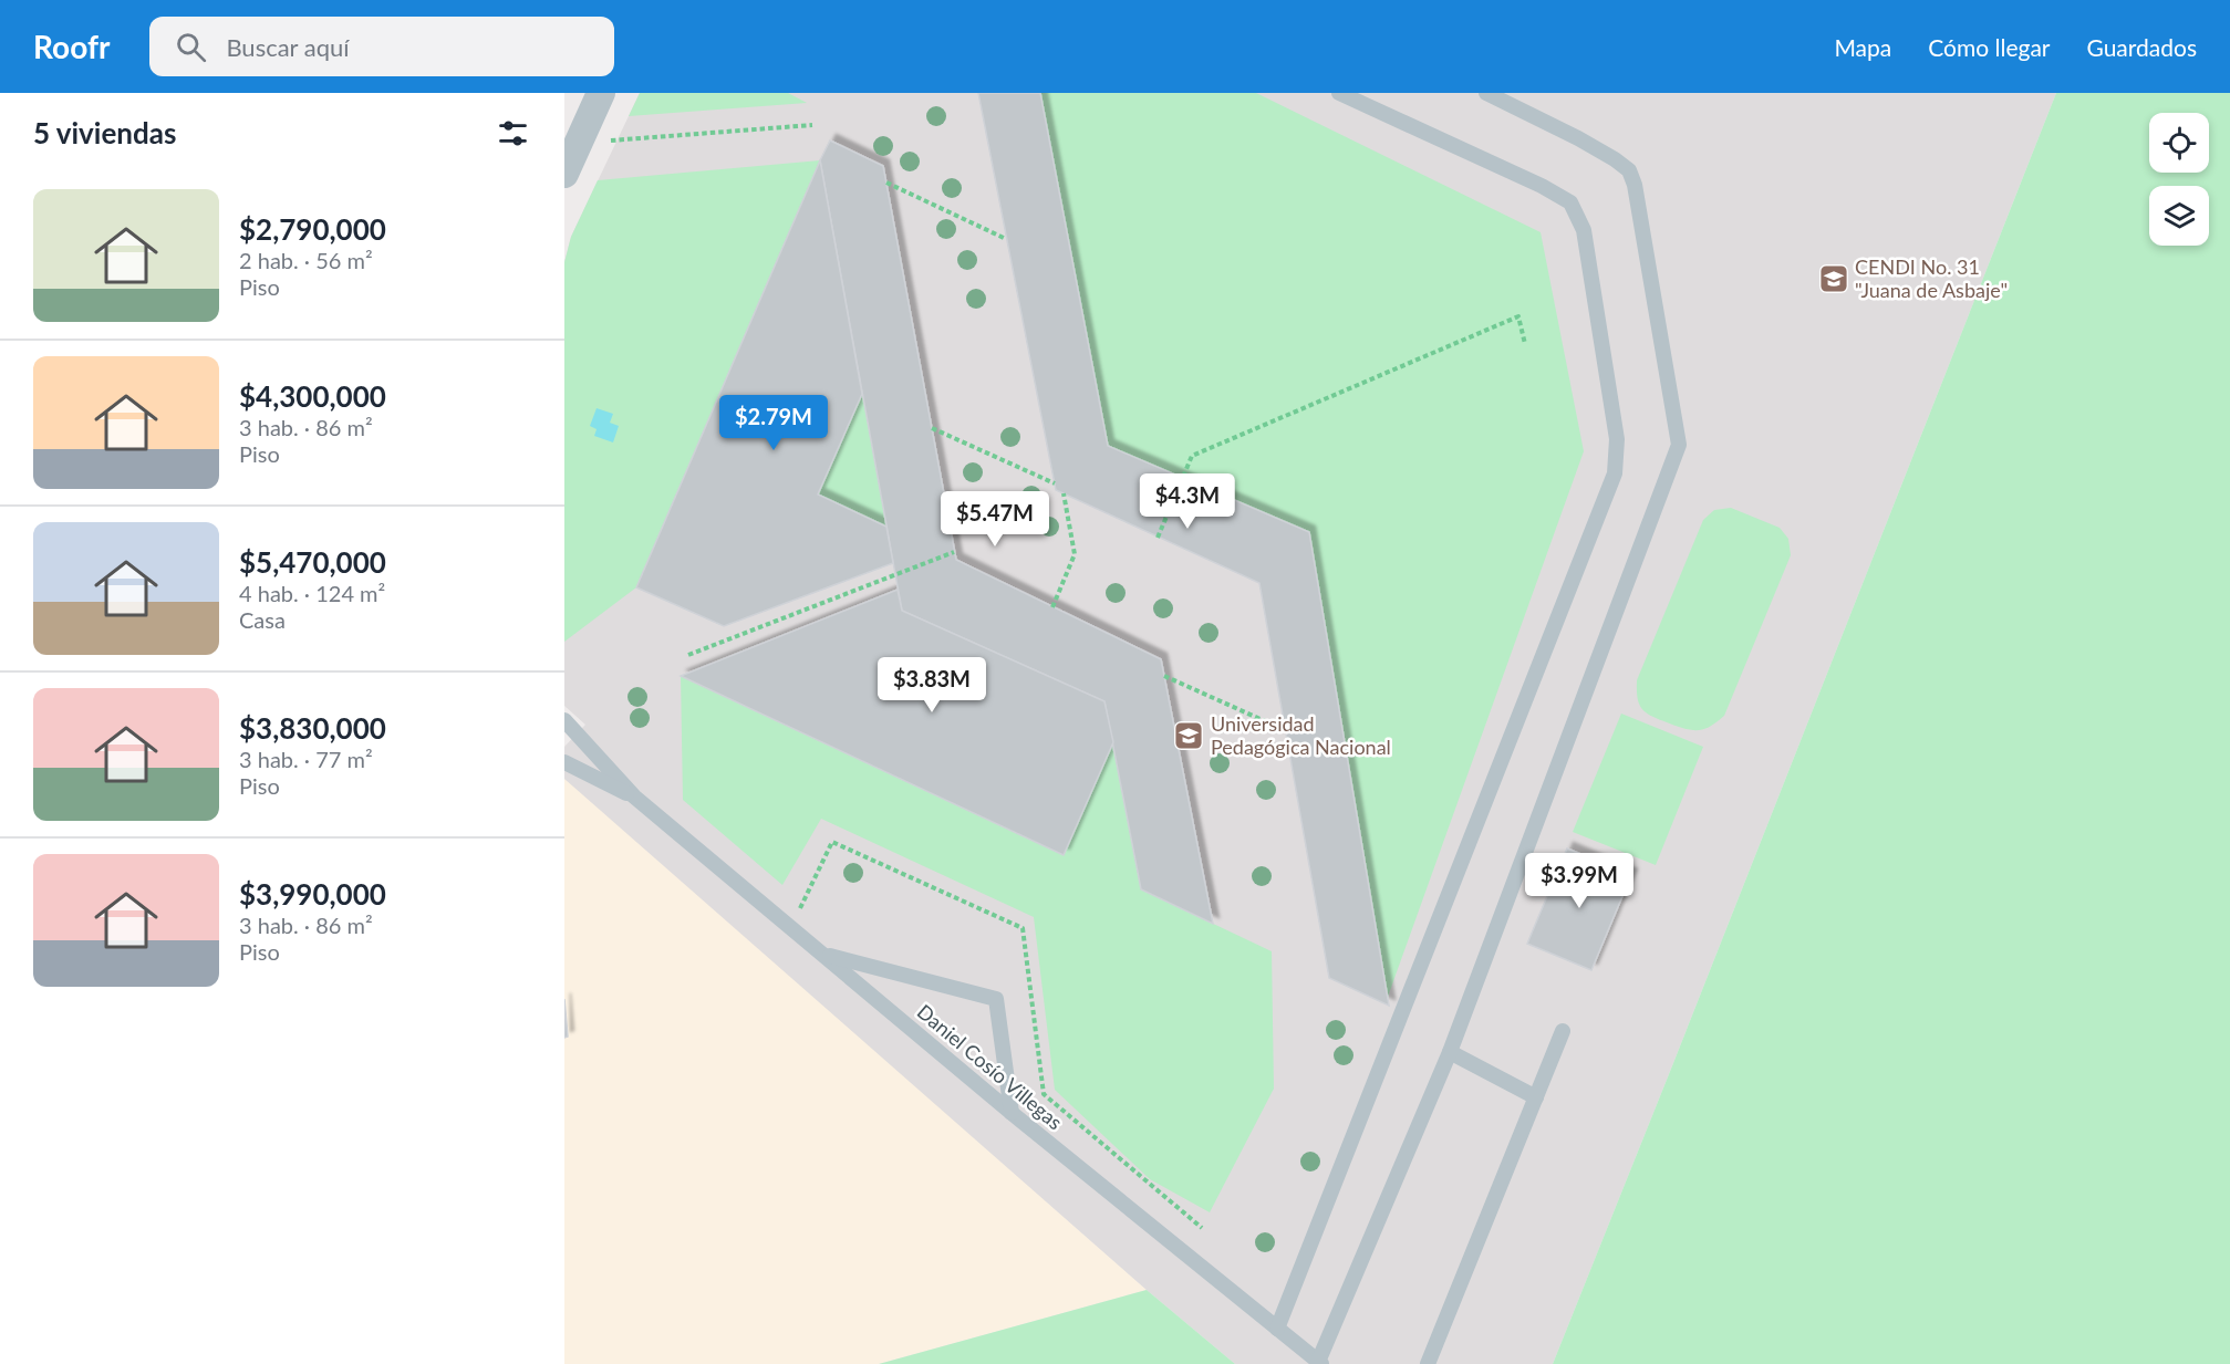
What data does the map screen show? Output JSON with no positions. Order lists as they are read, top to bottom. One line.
{"streets":{"lane":["Daniel Cosío Villegas"]},"places":{"school or university":["CENDI No. 31 \"Juana de Asbaje\"","Universidad Pedagógica Nacional"]},"page":{"header":"Roofr","search":"Buscar aquí","nav":["Mapa","Cómo llegar","Guardados"],"heading":"5 viviendas","list":[{"name":"$2,790,000","note":"2 hab. · 56 m² · Piso"},{"name":"$4,300,000","note":"3 hab. · 86 m² · Piso"},{"name":"$5,470,000","note":"4 hab. · 124 m² · Casa"},{"name":"$3,830,000","note":"3 hab. · 77 m² · Piso"},{"name":"$3,990,000","note":"3 hab. · 86 m² · Piso"}],"price":["$2.79M","$4.3M","$5.47M","$3.83M","$3.99M"]}}
